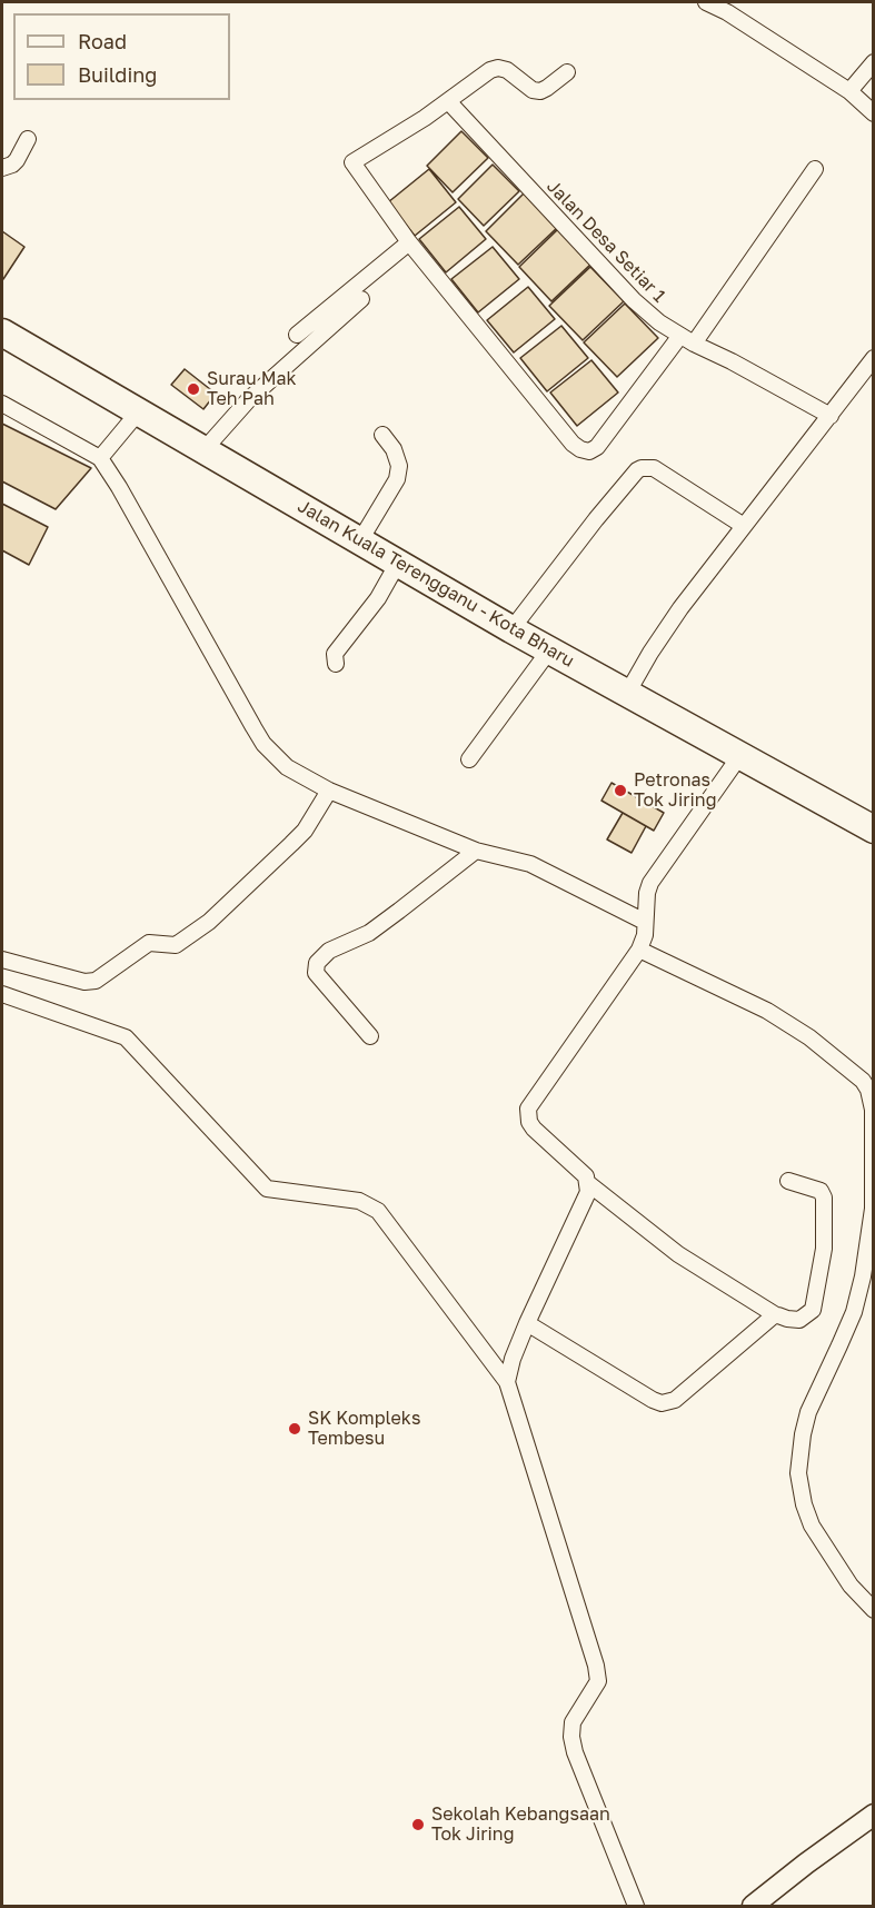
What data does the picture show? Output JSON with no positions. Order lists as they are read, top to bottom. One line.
{"streets":{"highway":["Jalan Kuala Terengganu - Kota Bharu"],"street":["Jalan Desa Setiar 1"]},"places":["Surau Mak Teh Pah","Petronas Tok Jiring","SK Kompleks Tembesu","Sekolah Kebangsaan Tok Jiring"],"legend":["Road","Building"]}
